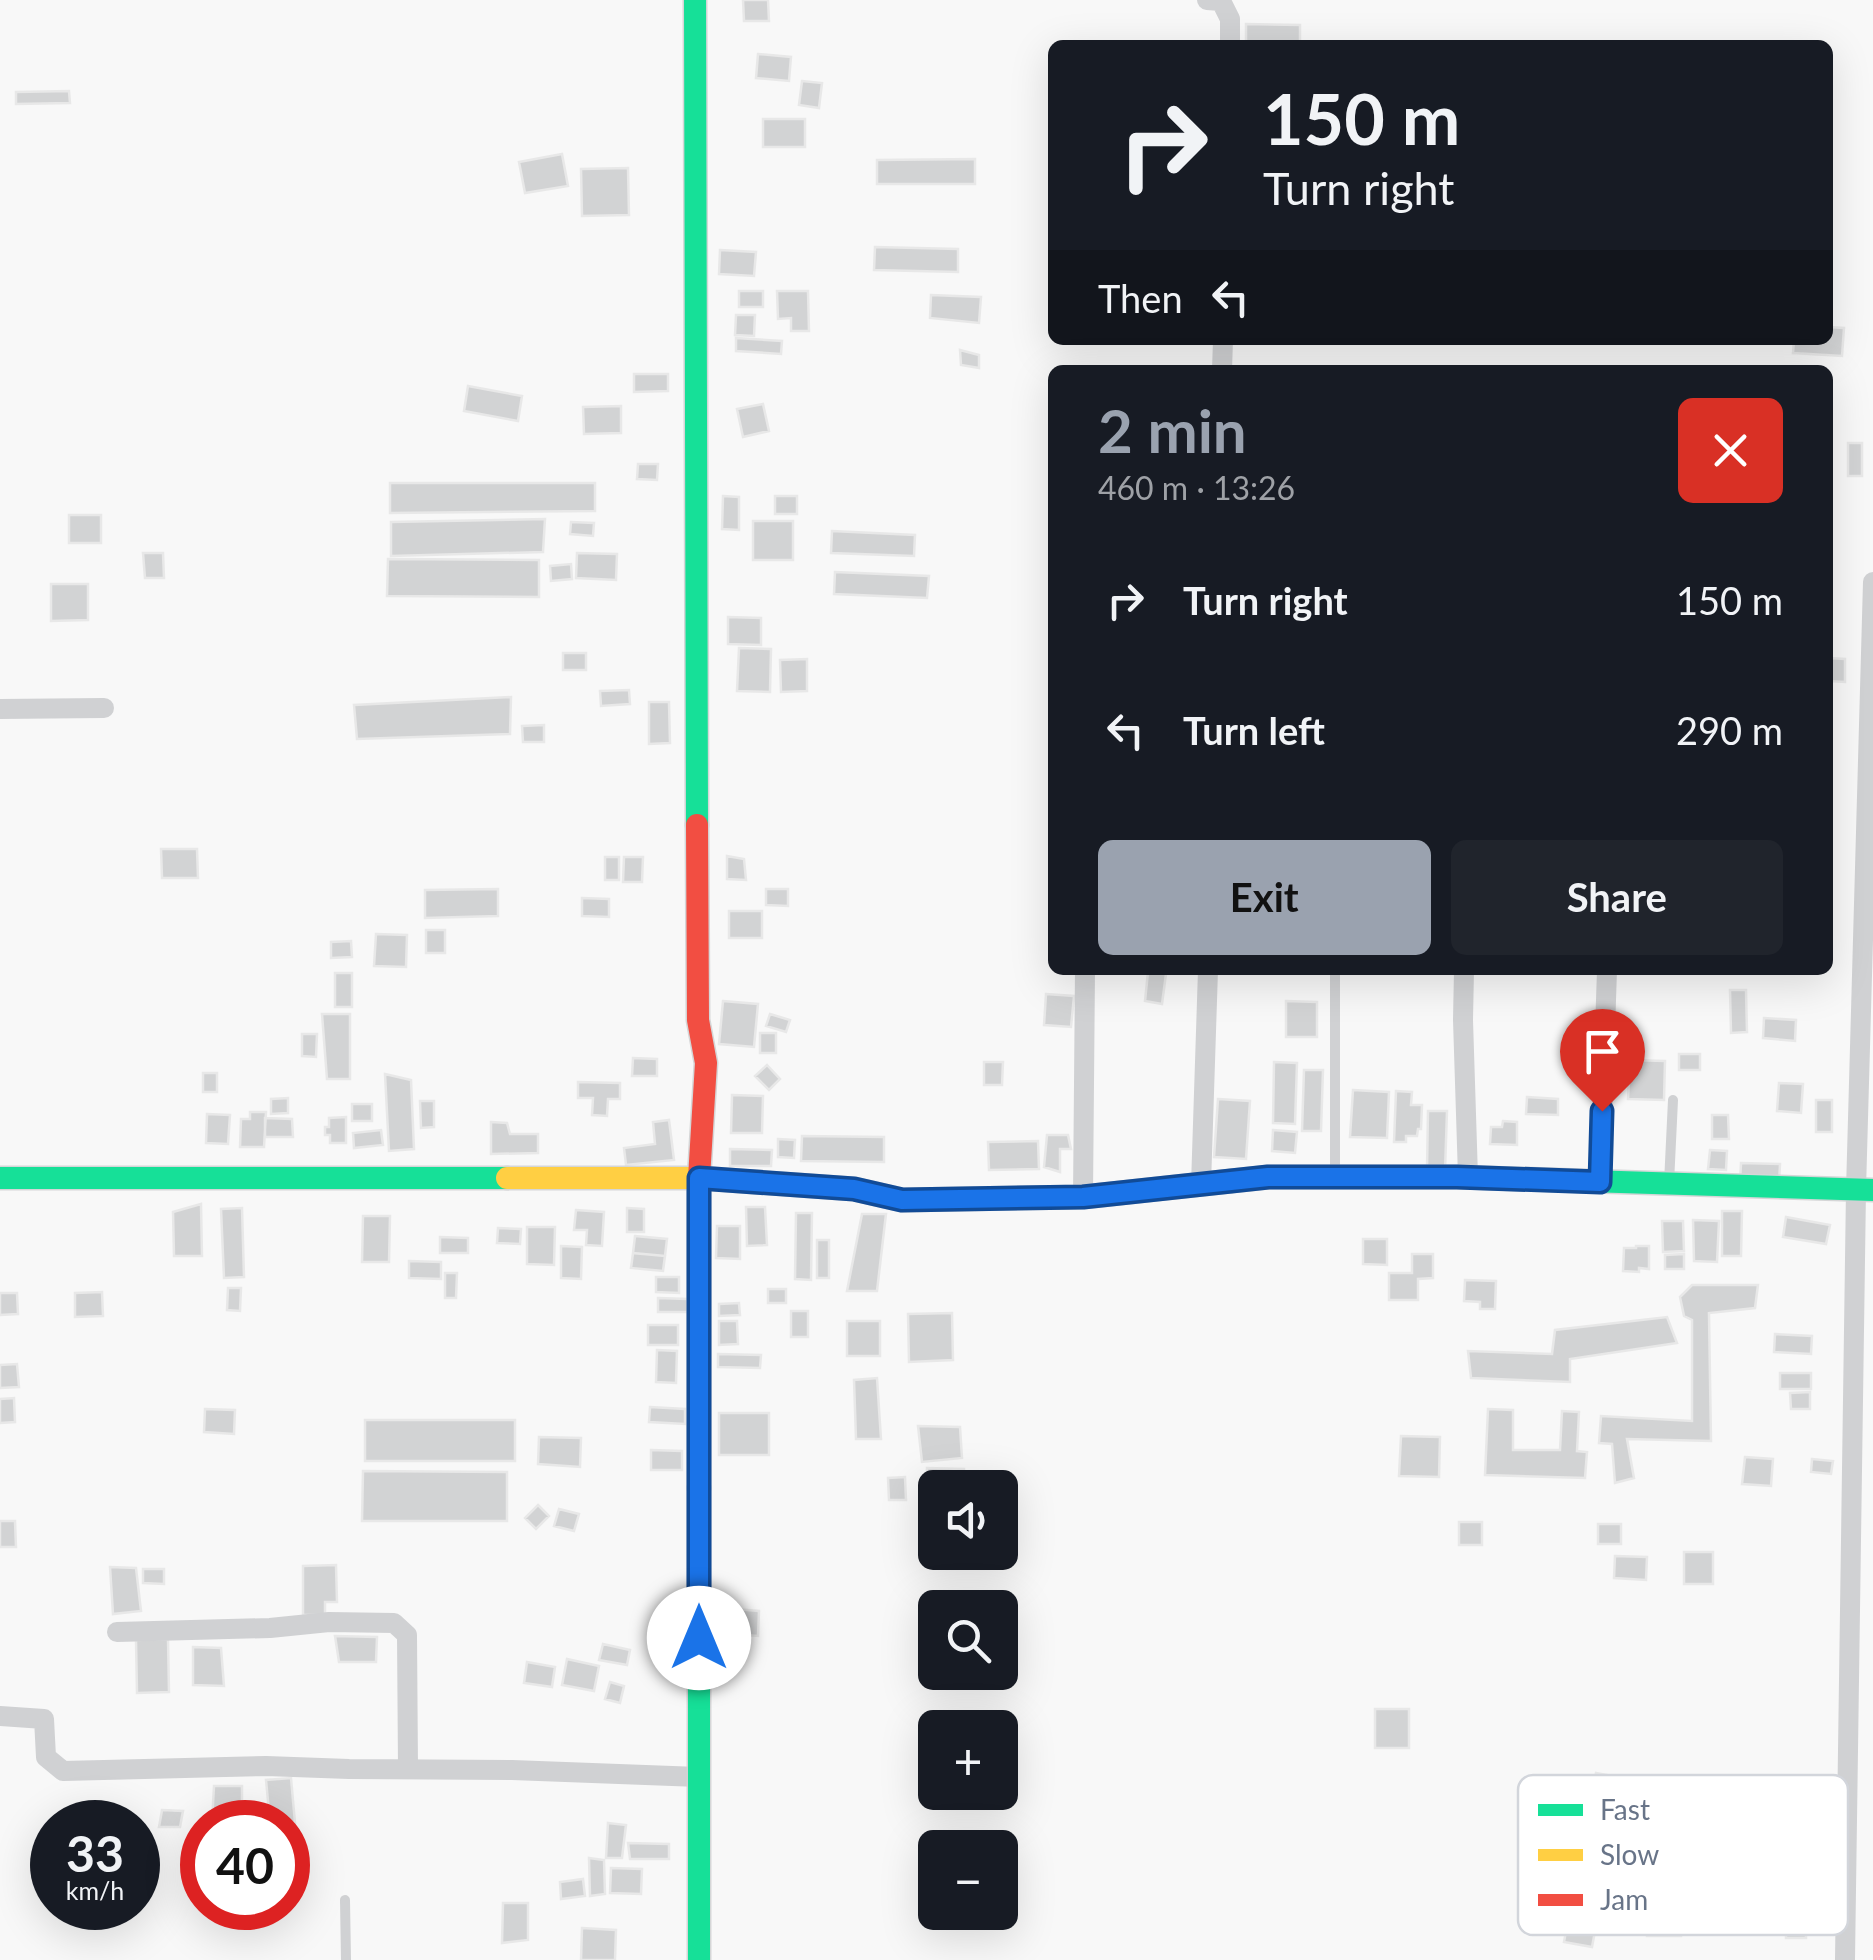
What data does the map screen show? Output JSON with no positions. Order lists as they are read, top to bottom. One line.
{"legend":["Fast","Slow","Jam"],"page":{"turn":["150 m","Turn right"],"then":"Then","heading":["2 min","460 m · 13:26"],"list":[{"name":"Turn right","value":"150 m"},{"name":"Turn left","value":"290 m"}],"buttons":["Exit","Share"],"map_buttons":["+","−"],"speed":"33 km/h","limit":"40"}}
